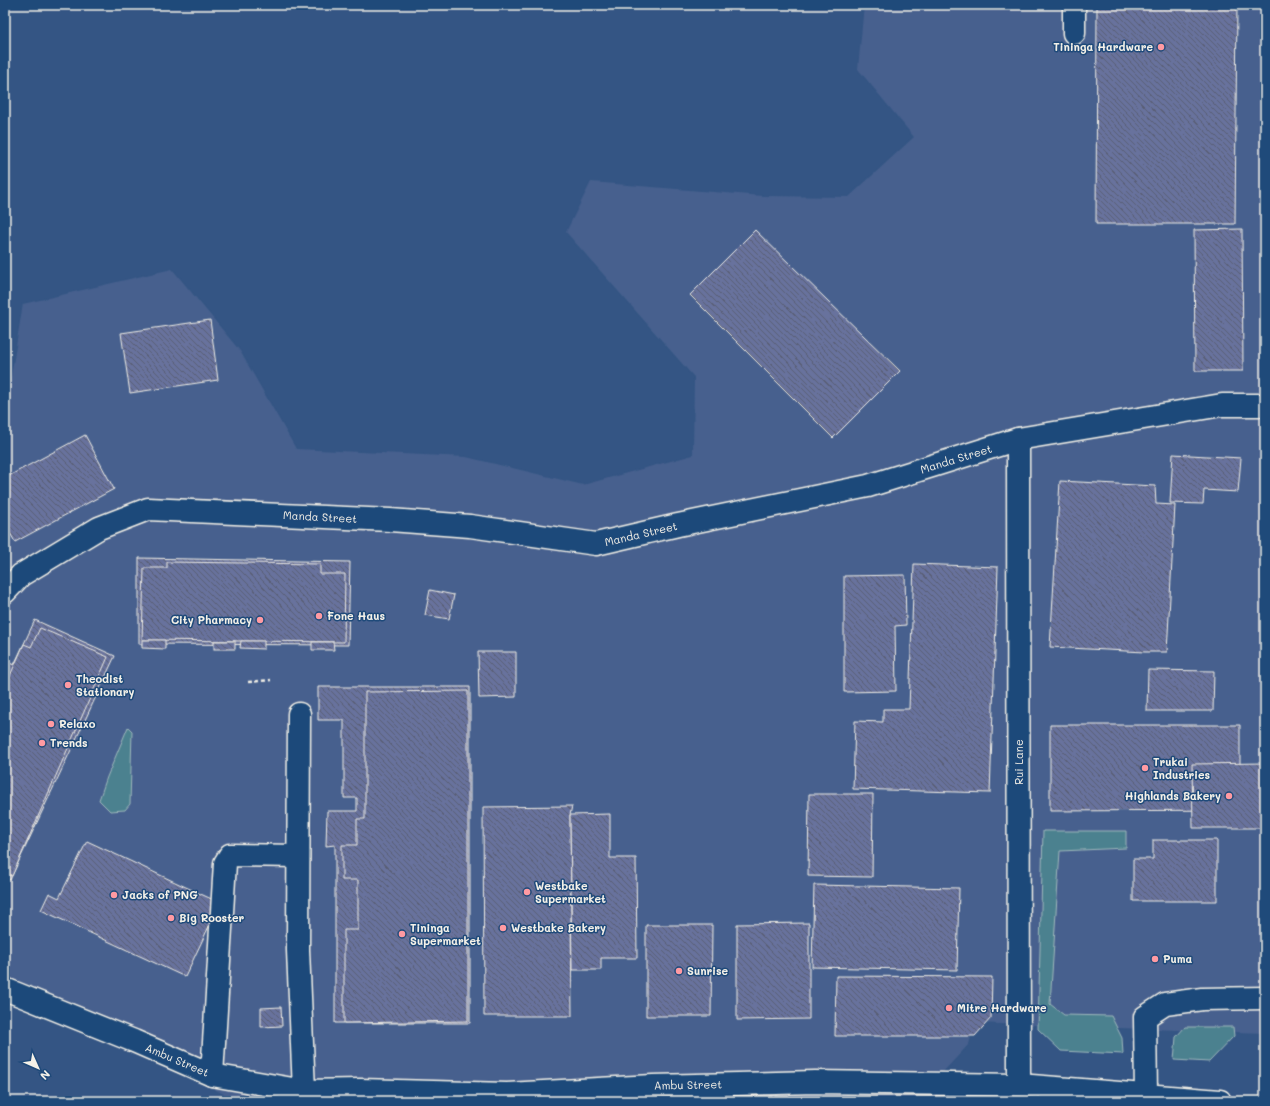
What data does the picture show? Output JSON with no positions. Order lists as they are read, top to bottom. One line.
{"streets":{"street":["Manda Street","Rui Lane","Ambu Street"]},"crossings":[["Manda Street","Rui Lane"],["Rui Lane","Ambu Street"]],"places":["Tininga Hardware","Fone Haus","City Pharmacy","Theodist Stationary","Relaxo","Trends","Trukai Industries","Highlands Bakery","Westbake Supermarket","Jacks of PNG","Big Rooster","Westbake Bakery","Tininga Supermarket","Puma","Sunrise","Mitre Hardware"],"north":"bottom right"}
